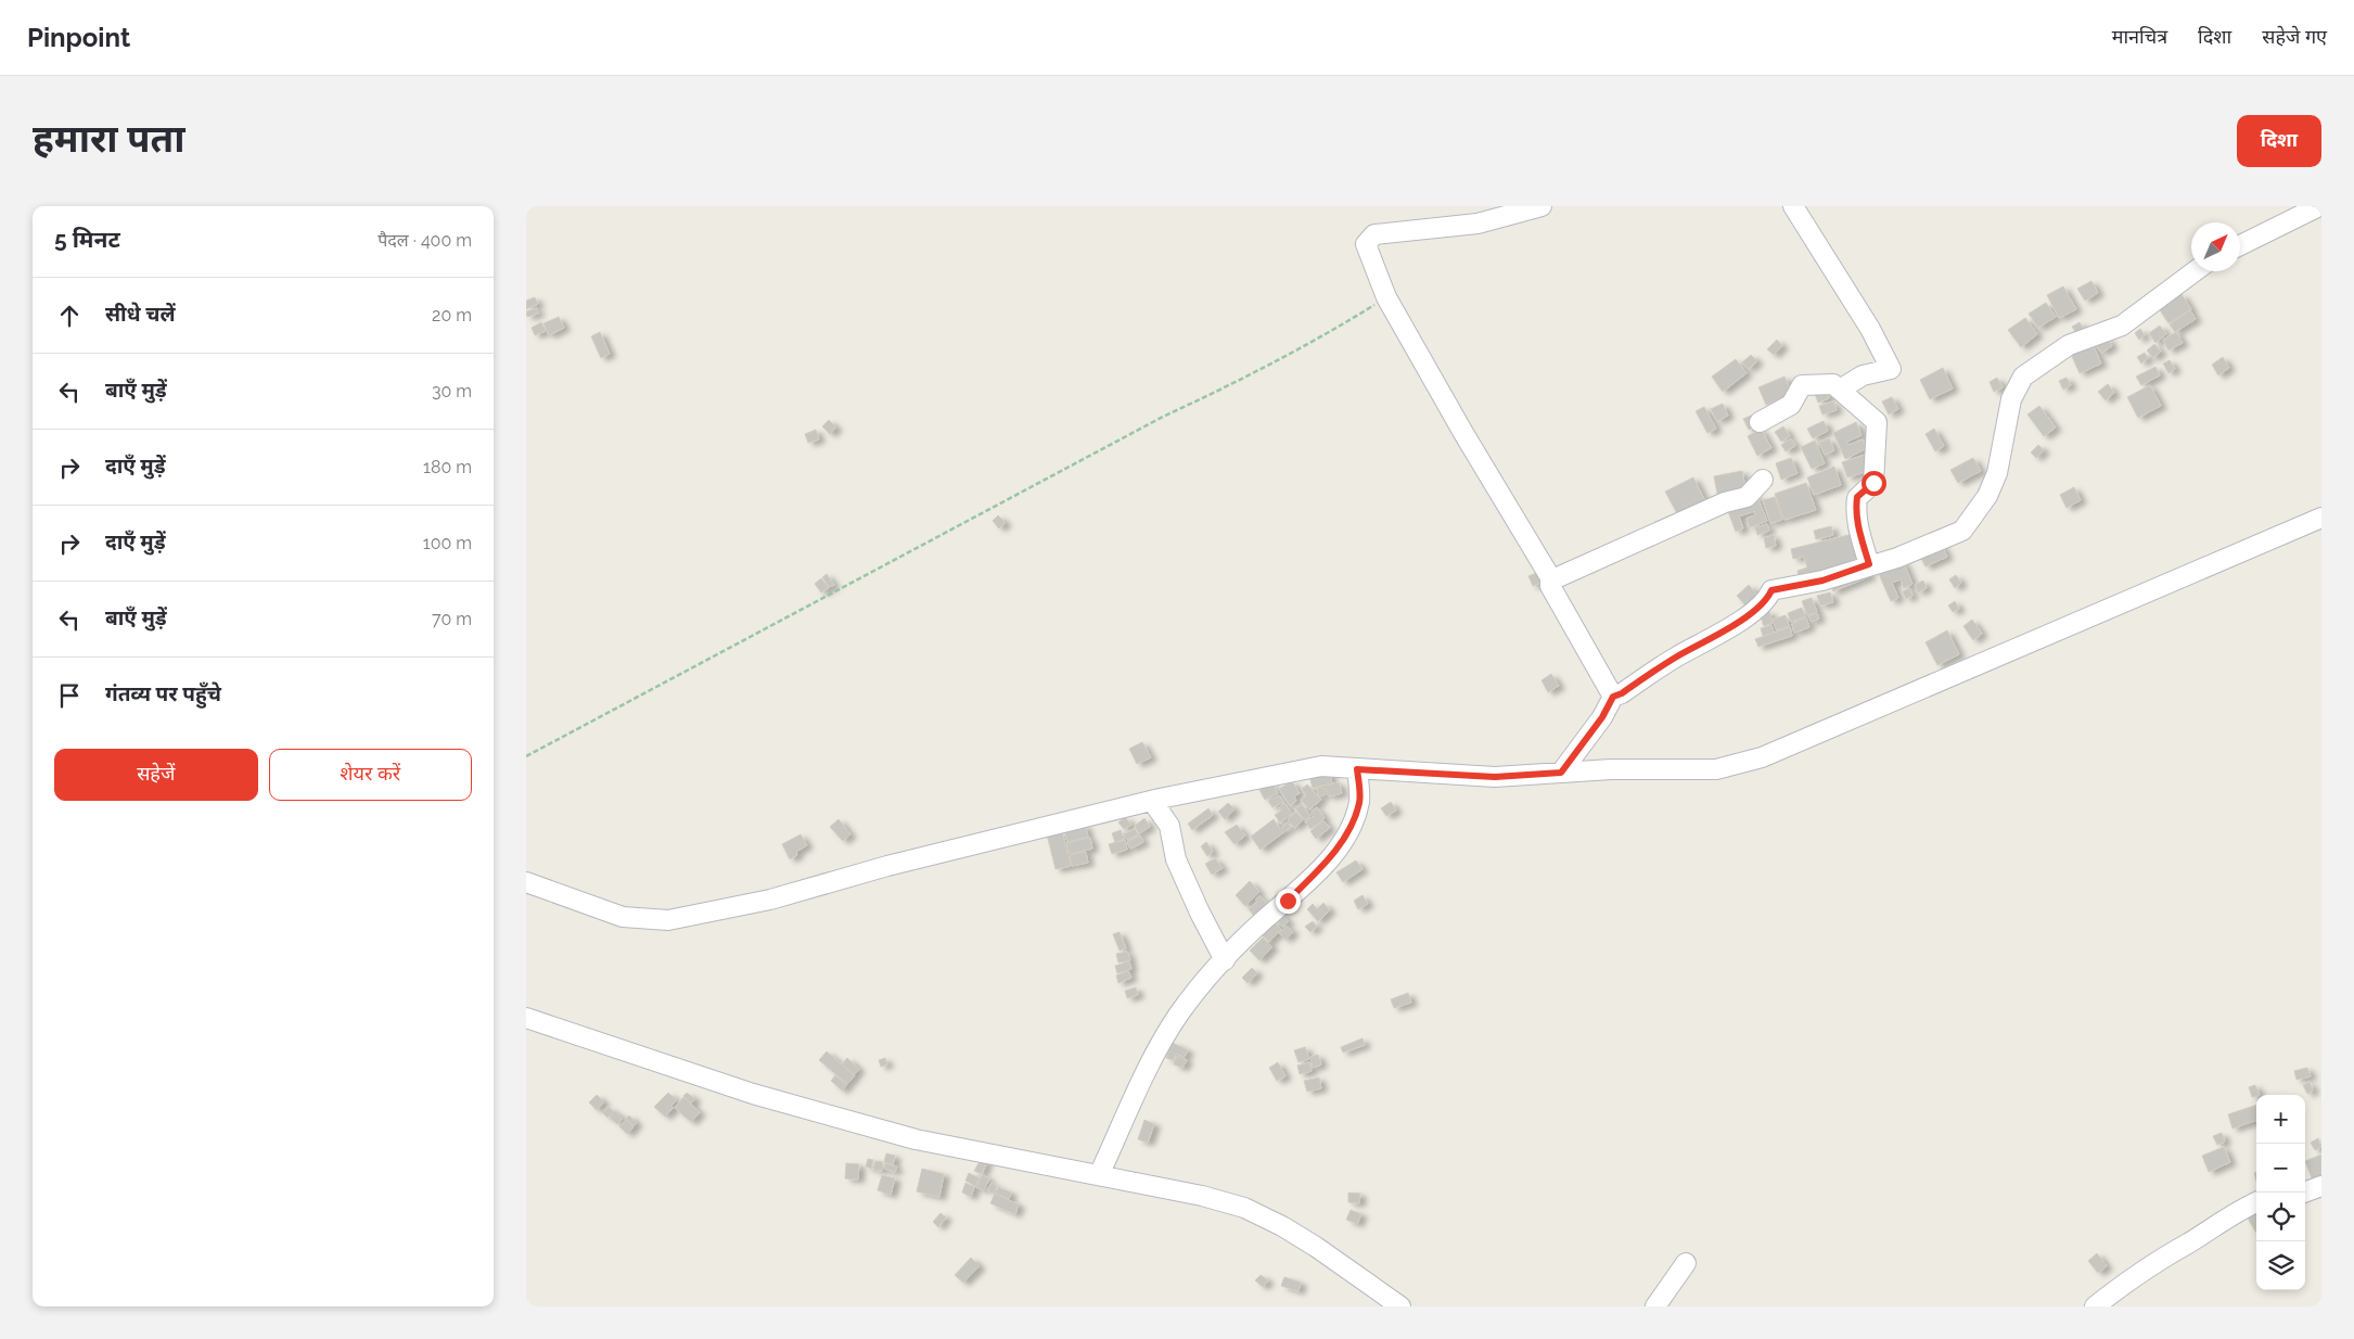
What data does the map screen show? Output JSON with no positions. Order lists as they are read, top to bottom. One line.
{"north":"top right","page":{"header":"Pinpoint","nav":["मानचित्र","दिशा","सहेजे गए"],"buttons":["दिशा",["सहेजें","शेयर करें"]],"title":"हमारा पता","heading":["5 मिनट","पैदल · 400 m"],"list":[["सीधे चलें","20 m"],["बाएँ मुड़ें","30 m"],["दाएँ मुड़ें","180 m"],["दाएँ मुड़ें","100 m"],["बाएँ मुड़ें","70 m"],"गंतव्य पर पहुँचे"],"map_buttons":["+","−"]}}
